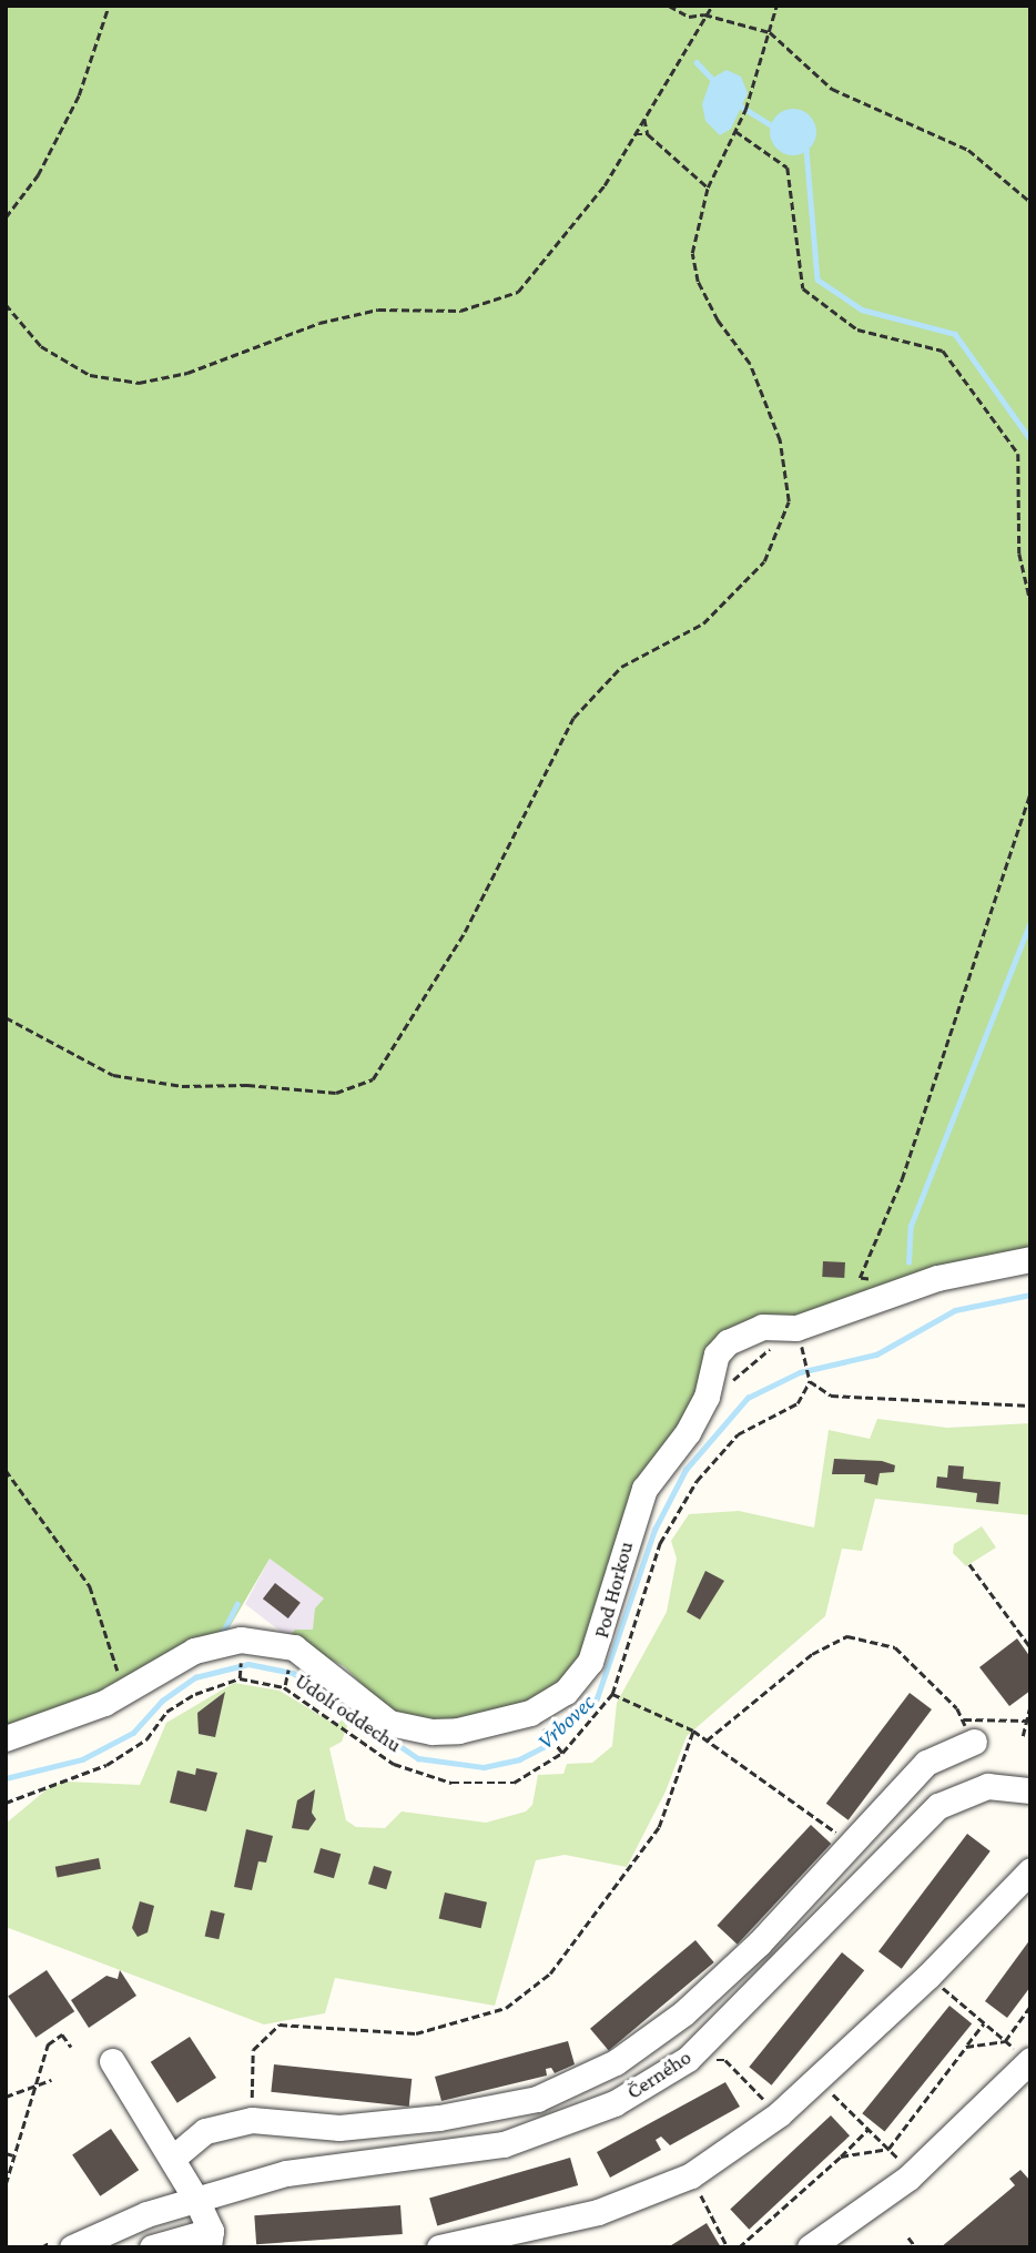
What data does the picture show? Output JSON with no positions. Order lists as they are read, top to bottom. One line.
{"streets":{"street":["Pod Horkou","Černého"],"path":["Údolí oddechu"]},"water":["Vrbovec"]}
